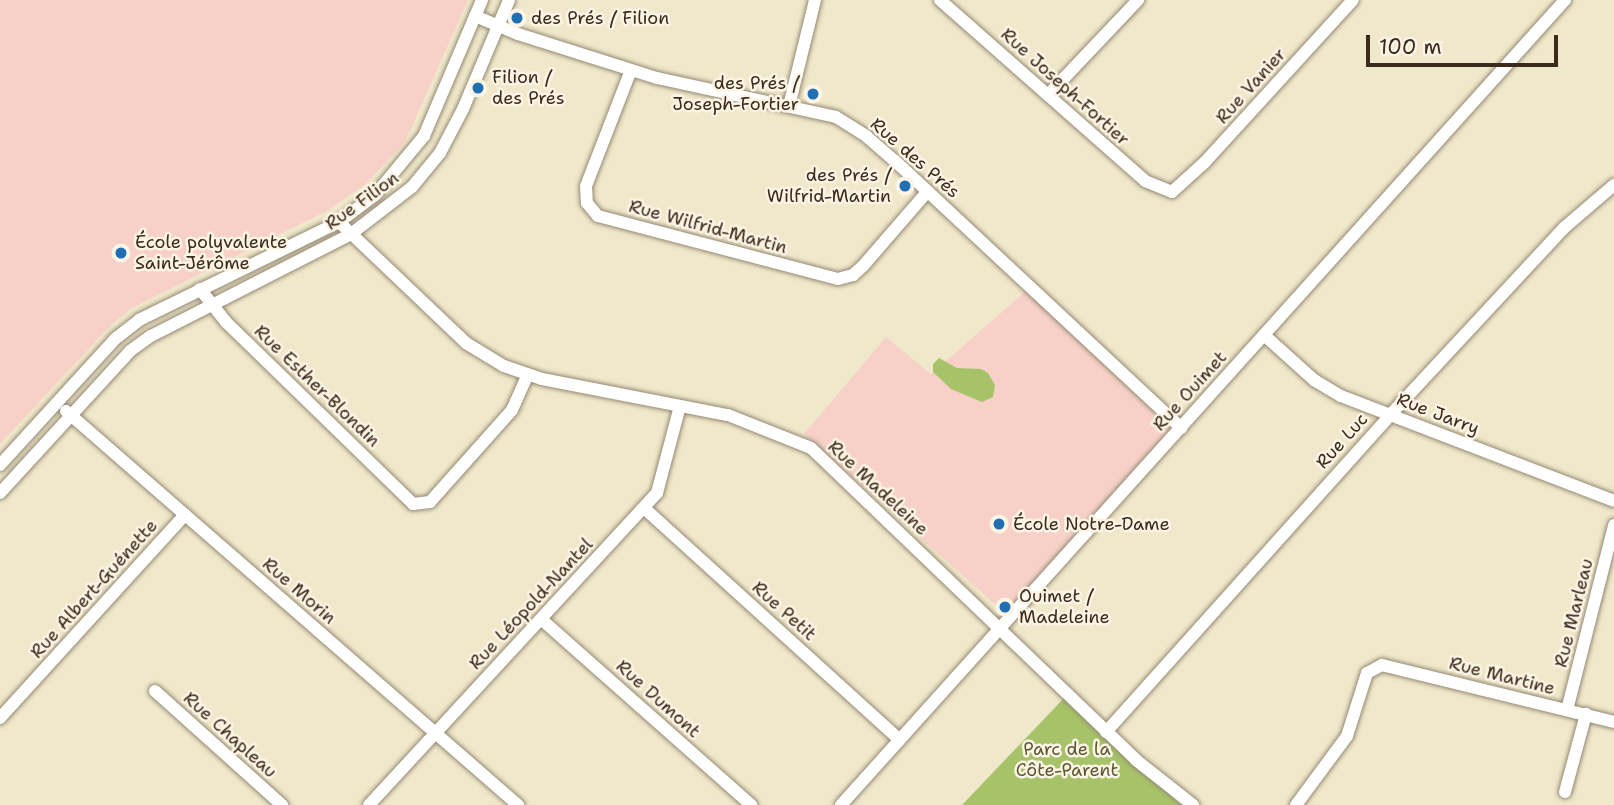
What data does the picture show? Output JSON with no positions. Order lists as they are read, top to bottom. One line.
{"streets":{"street":["Rue Vanier","Rue Joseph-Fortier","Rue des Prés","Rue Filion","Rue Wilfrid-Martin","Rue Esther-Blondin","Rue Ouimet","Rue Jarry","Rue Luc","Rue Madeleine","Rue Albert-Guénette","Rue Morin","Rue Léopold-Nantel","Rue Petit","Rue Marleau","Rue Martine","Rue Dumont","Rue Chapleau"]},"crossings":[["Rue Vanier","Rue Joseph-Fortier"],["Rue des Prés","Rue Filion"],["Rue des Prés","Rue Wilfrid-Martin"],["Rue des Prés","Rue Ouimet"],["Rue Filion","Rue Esther-Blondin"],["Rue Filion","Rue Madeleine"],["Rue Filion","Rue Morin"],["Rue Esther-Blondin","Rue Madeleine"],["Rue Ouimet","Rue Jarry"],["Rue Ouimet","Rue Madeleine"],["Rue Ouimet","Rue Petit"],["Rue Jarry","Rue Luc"],["Rue Luc","Rue Madeleine"],["Rue Madeleine","Rue Léopold-Nantel"],["Rue Albert-Guénette","Rue Morin"],["Rue Morin","Rue Léopold-Nantel"],["Rue Léopold-Nantel","Rue Petit"],["Rue Léopold-Nantel","Rue Dumont"],["Rue Marleau","Rue Martine"]],"parks":["Parc de la Côte-Parent"],"places":["des Prés / Filion","Filion / des Prés","des Prés / Joseph-Fortier","des Prés / Wilfrid-Martin","École polyvalente Saint-Jérôme","École Notre-Dame","Ouimet / Madeleine"],"scale_bar":"100 m"}
